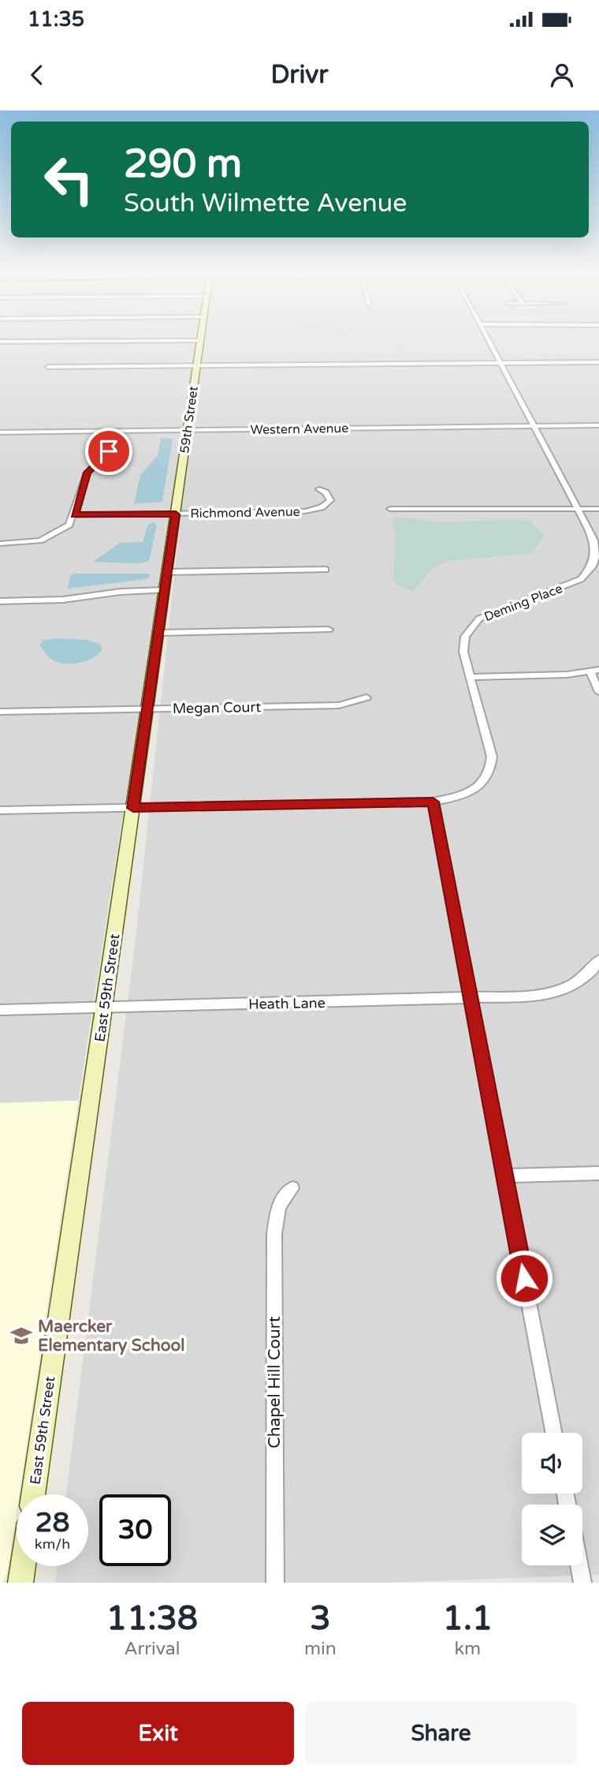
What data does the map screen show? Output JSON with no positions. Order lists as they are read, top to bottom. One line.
{"streets":{"street":["59th Street","Western Avenue","Richmond Avenue","Deming Place","Megan Court","East 59th Street","Heath Lane","Chapel Hill Court"]},"crossings":[["59th Street","Western Avenue"],["59th Street","East 59th Street"],["Western Avenue","Deming Place"],["Richmond Avenue","East 59th Street"],["Deming Place","East 59th Street"],["Megan Court","East 59th Street"],["East 59th Street","Heath Lane"]],"places":{"school or university":["Maercker Elementary School"]},"page":{"status":"11:35","header":"Drivr","turn":["290 m","South Wilmette Avenue"],"speed":"28 km/h","limit":"30","eta":["11:38","Arrival","3","min","1.1","km"],"buttons":["Exit","Share"]}}
